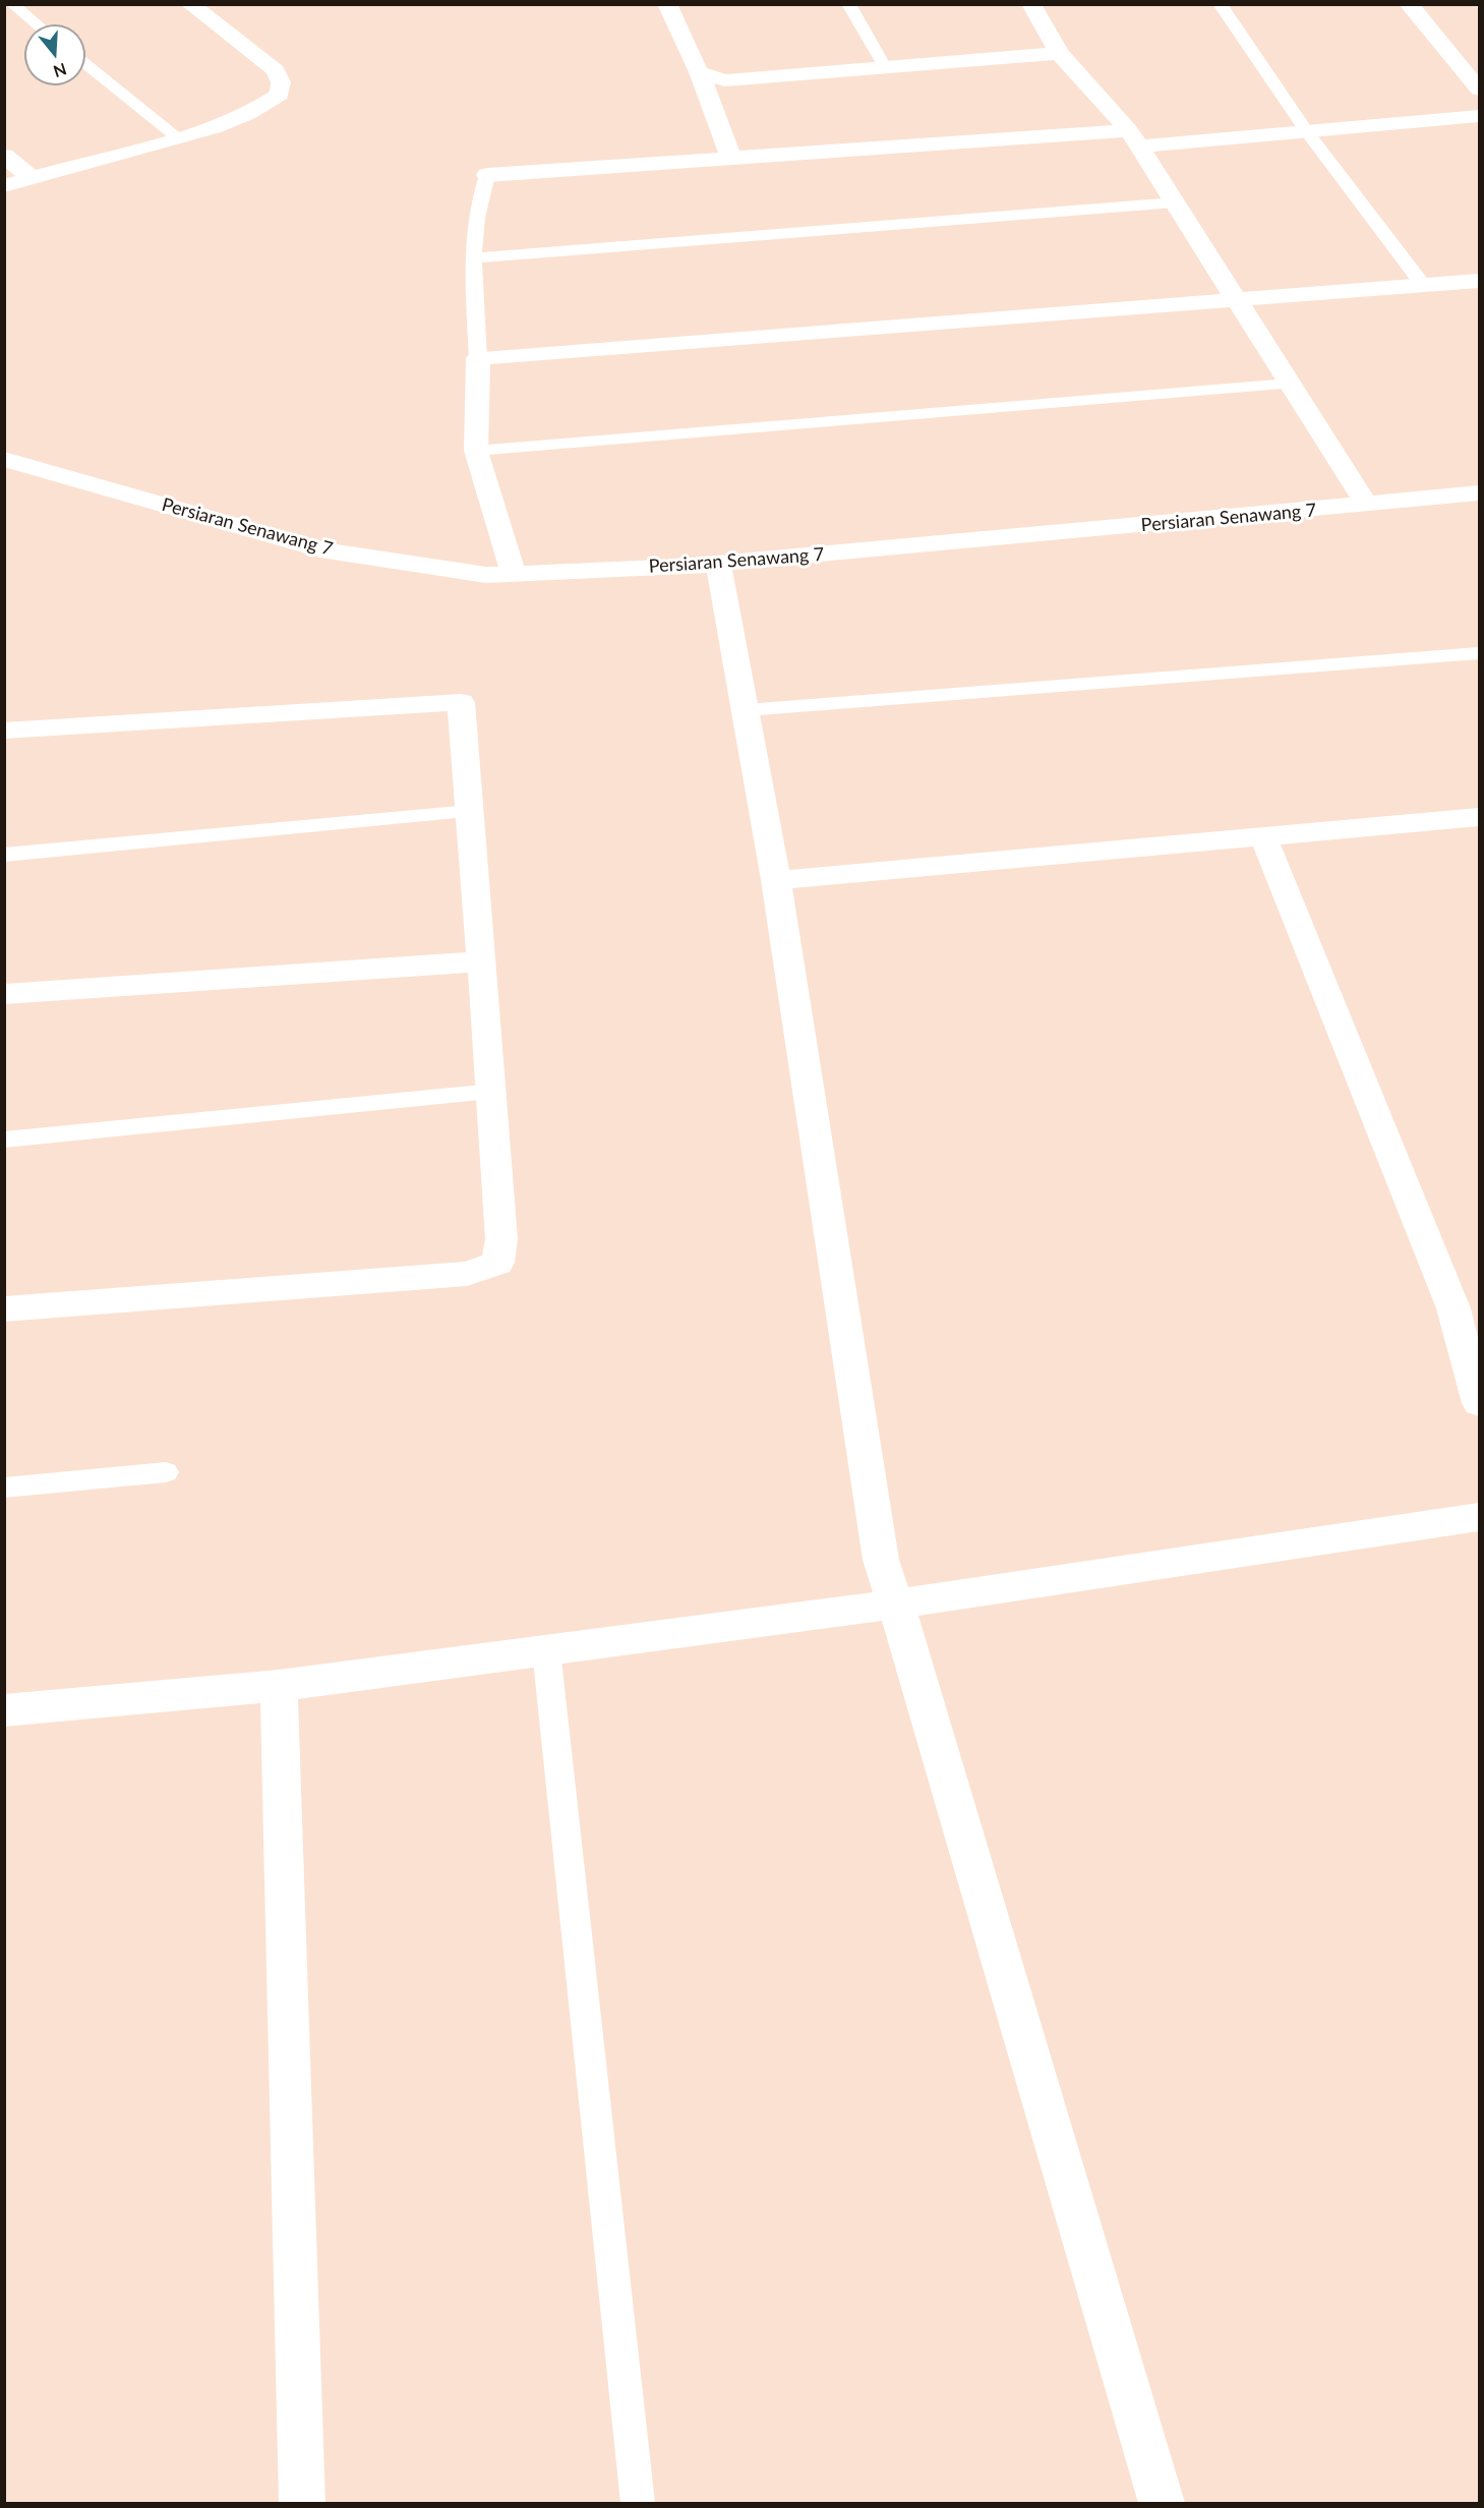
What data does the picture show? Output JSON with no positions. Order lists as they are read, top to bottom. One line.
{"streets":{"street":["Persiaran Senawang 7"]},"north":"bottom"}
